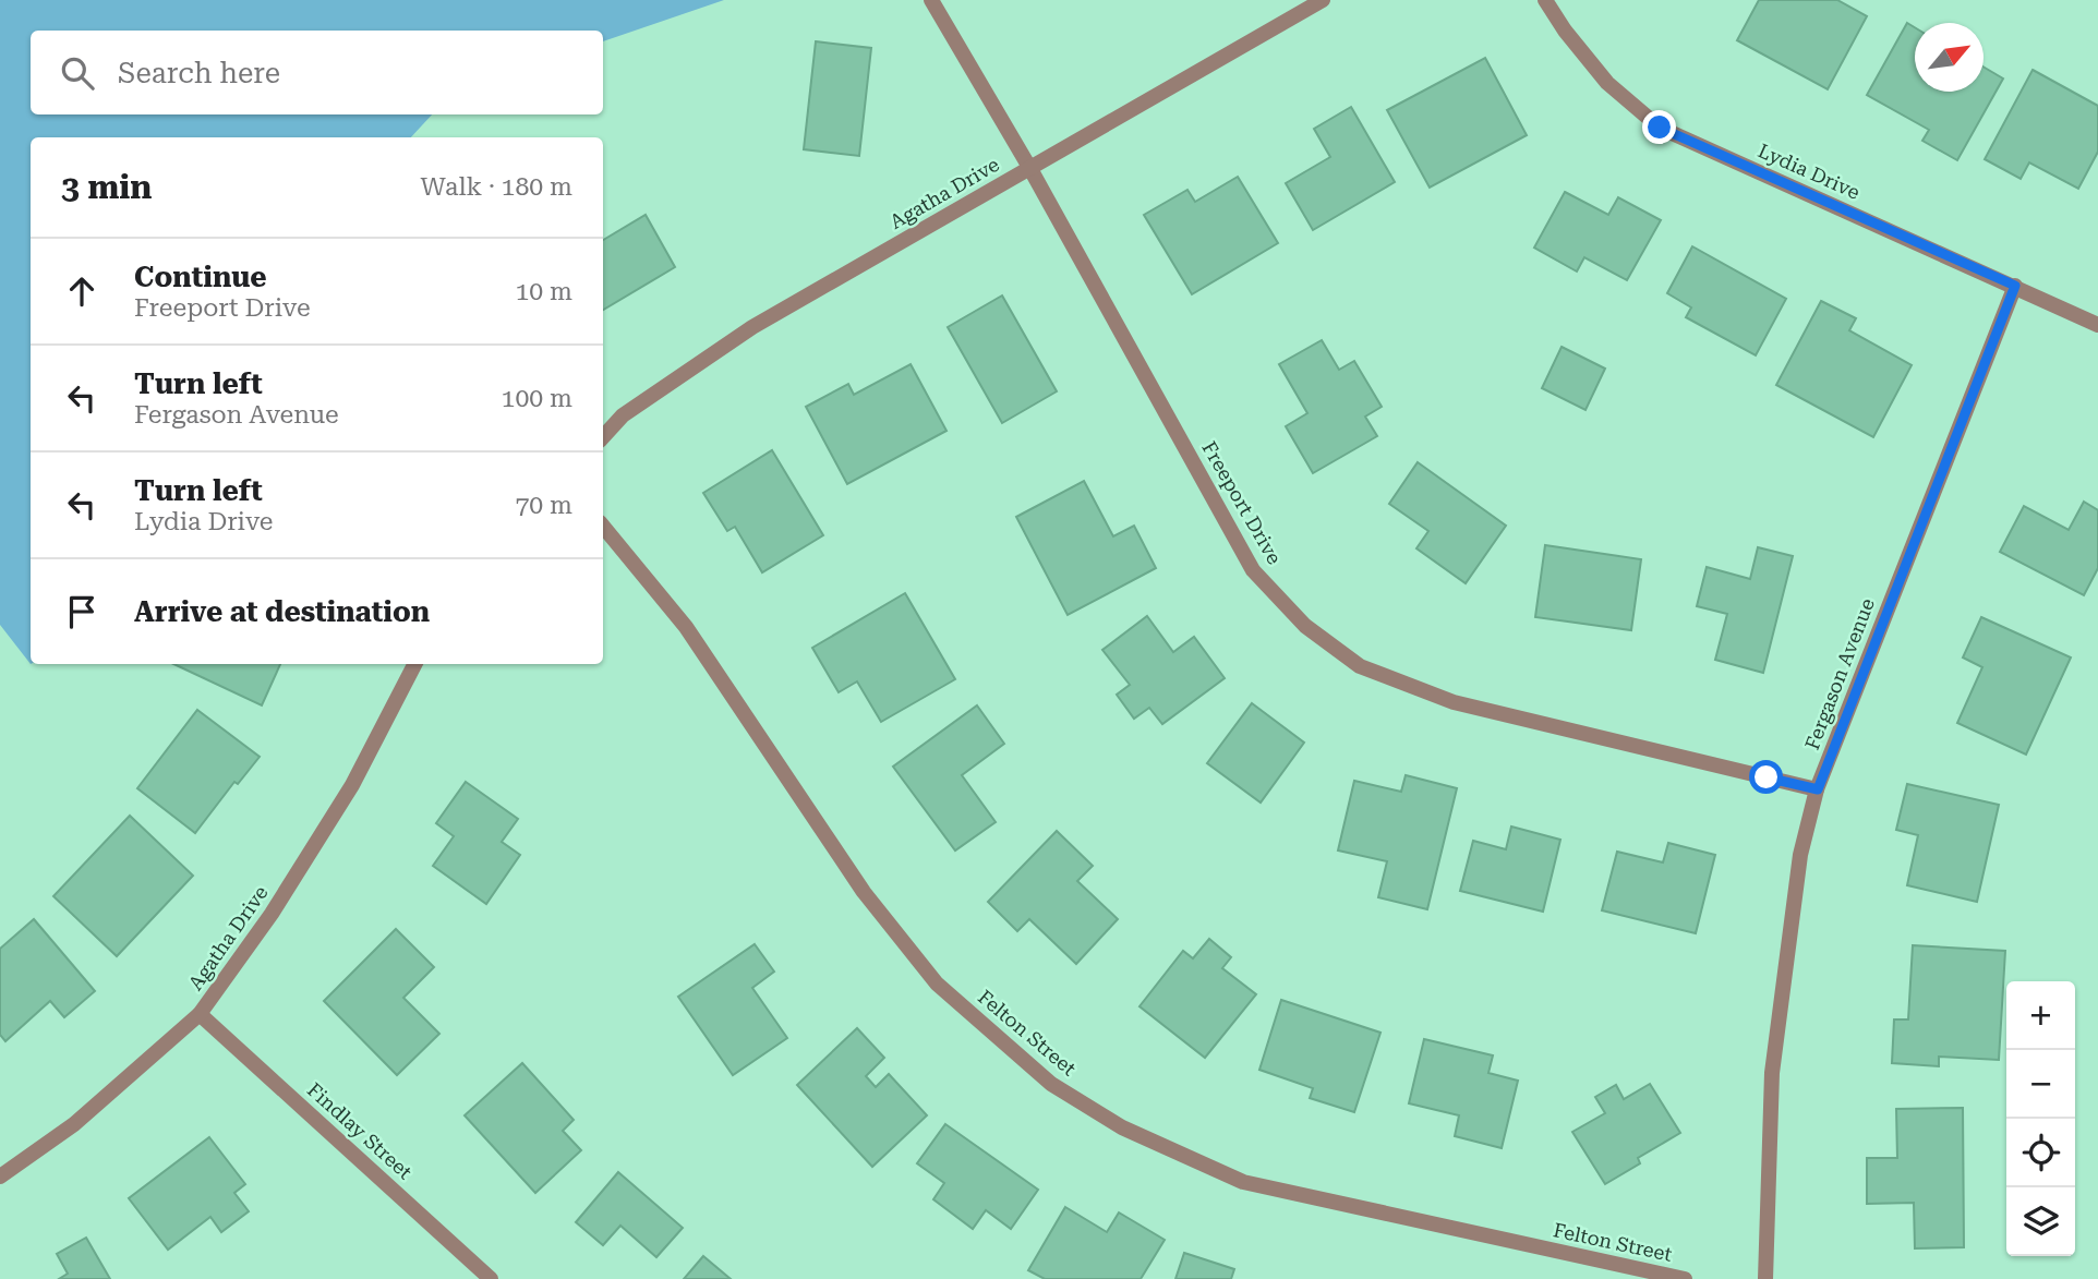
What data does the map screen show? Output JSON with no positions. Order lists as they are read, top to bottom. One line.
{"streets":{"street":["Lydia Drive","Agatha Drive","Freeport Drive","Fergason Avenue","Felton Street","Findlay Street"]},"crossings":[["Lydia Drive","Fergason Avenue"],["Agatha Drive","Freeport Drive"],["Agatha Drive","Findlay Street"],["Freeport Drive","Fergason Avenue"]],"north":"top right","page":{"search":"Search here","heading":["3 min","Walk · 180 m"],"list":[["Continue","Freeport Drive","10 m"],["Turn left","Fergason Avenue","100 m"],["Turn left","Lydia Drive","70 m"],"Arrive at destination"],"map_buttons":["+","−"]}}
